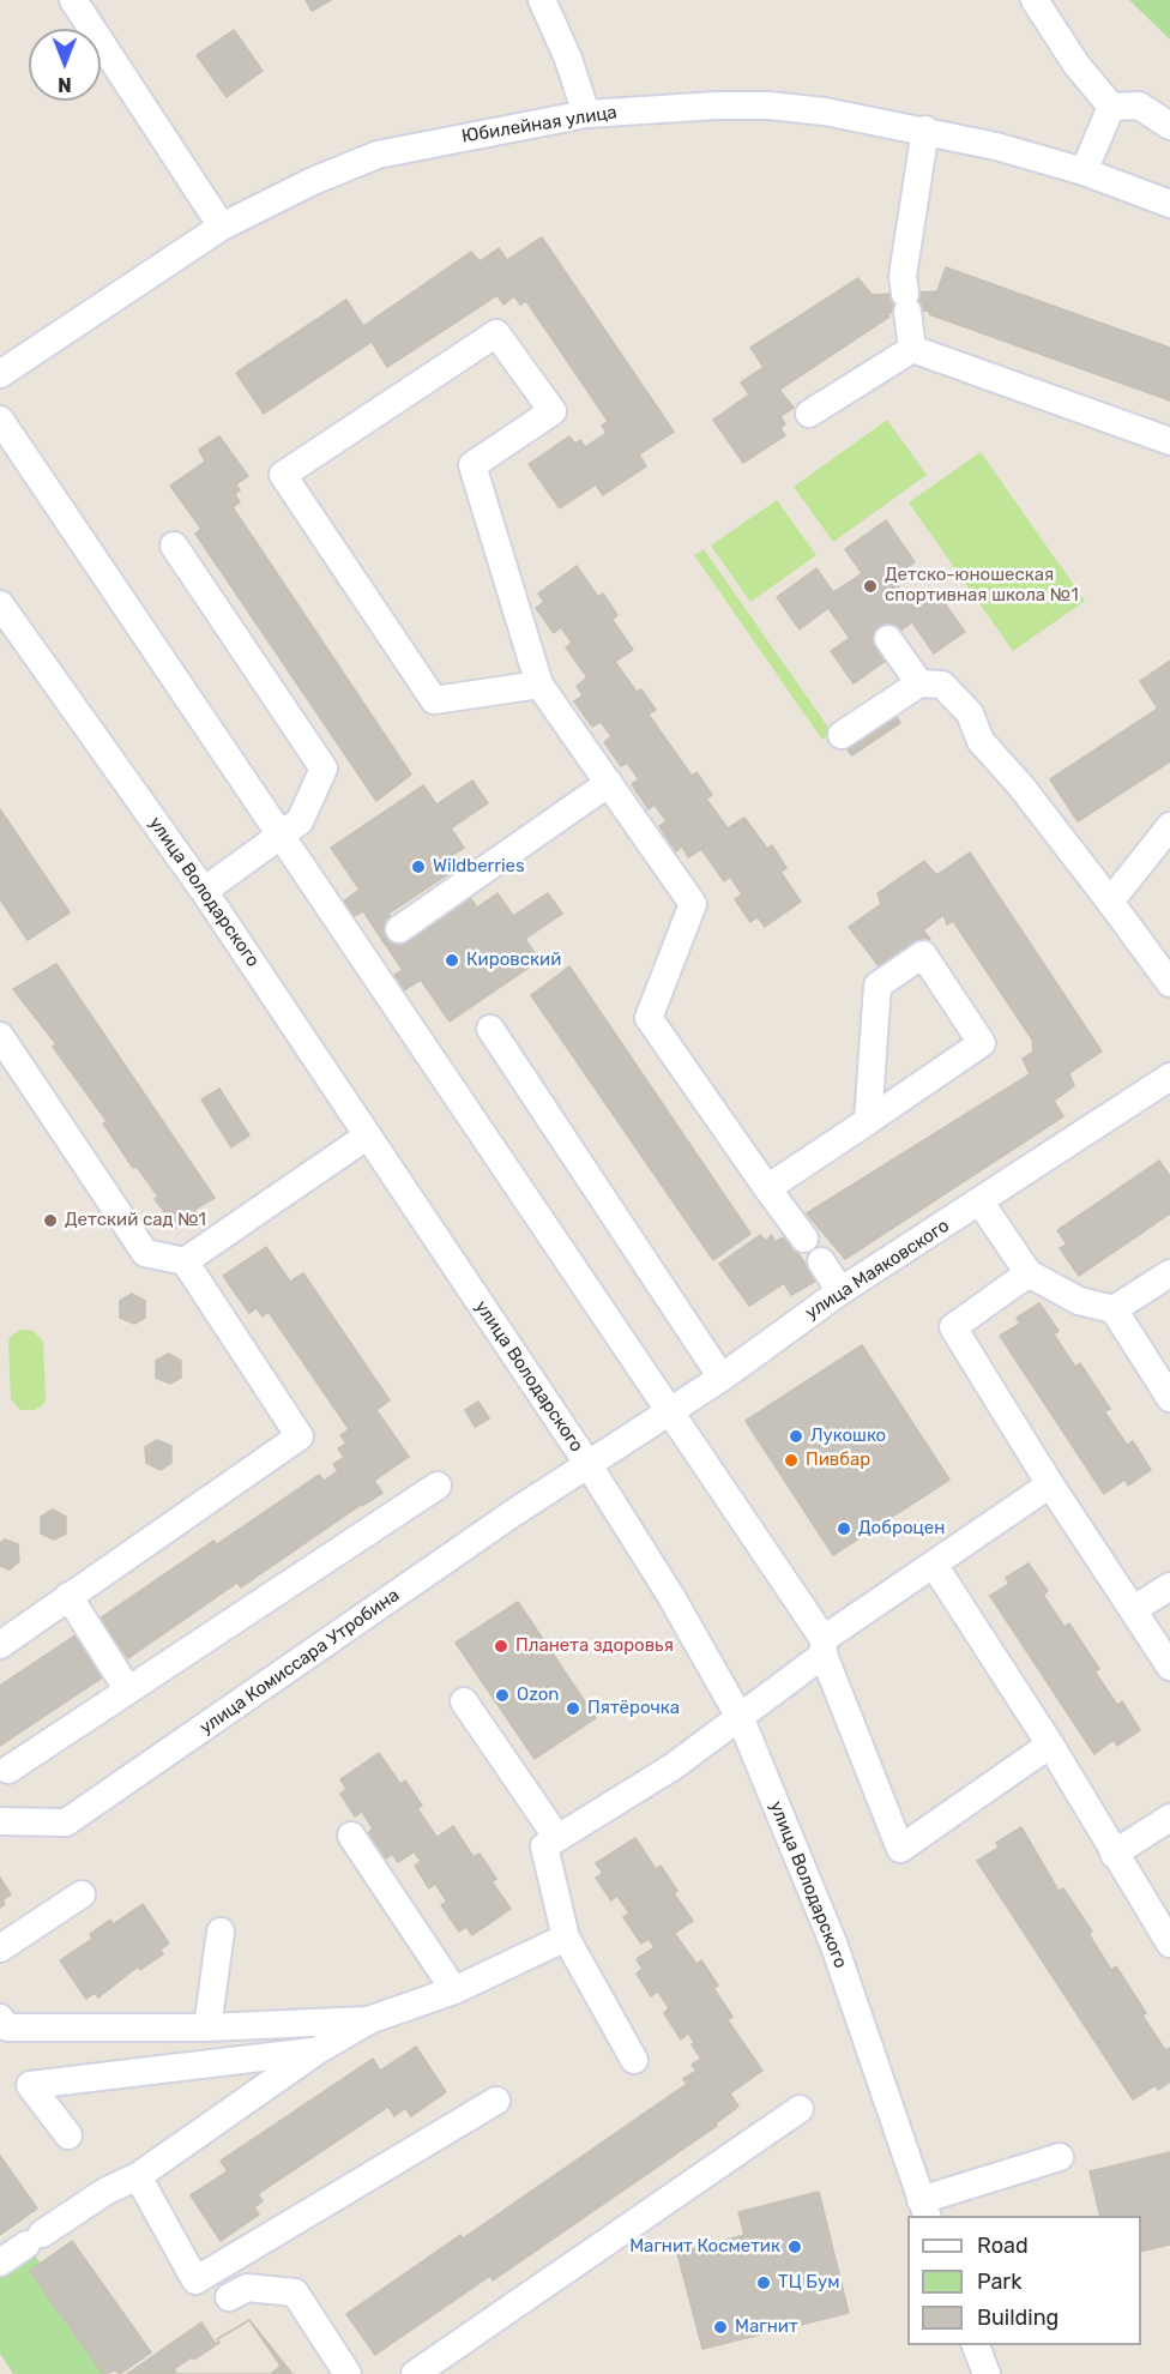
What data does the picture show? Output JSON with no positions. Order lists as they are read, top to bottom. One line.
{"streets":{"street":["Юбилейная улица","улица Володарского","улица Маяковского","улица Комиссара Утробина"]},"crossings":[["улица Володарского","улица Маяковского"],["улица Володарского","улица Комиссара Утробина"],["улица Маяковского","улица Комиссара Утробина"]],"places":["Детско-юношеская спортивная школа №1","Wildberries","Кировский","Детский сад №1","Лукошко","Пивбар","Доброцен","Планета здоровья","Ozon","Пятёрочка","Магнит Косметик","ТЦ Бум","Магнит"],"legend":["Road","Park","Building"],"north":"bottom"}
